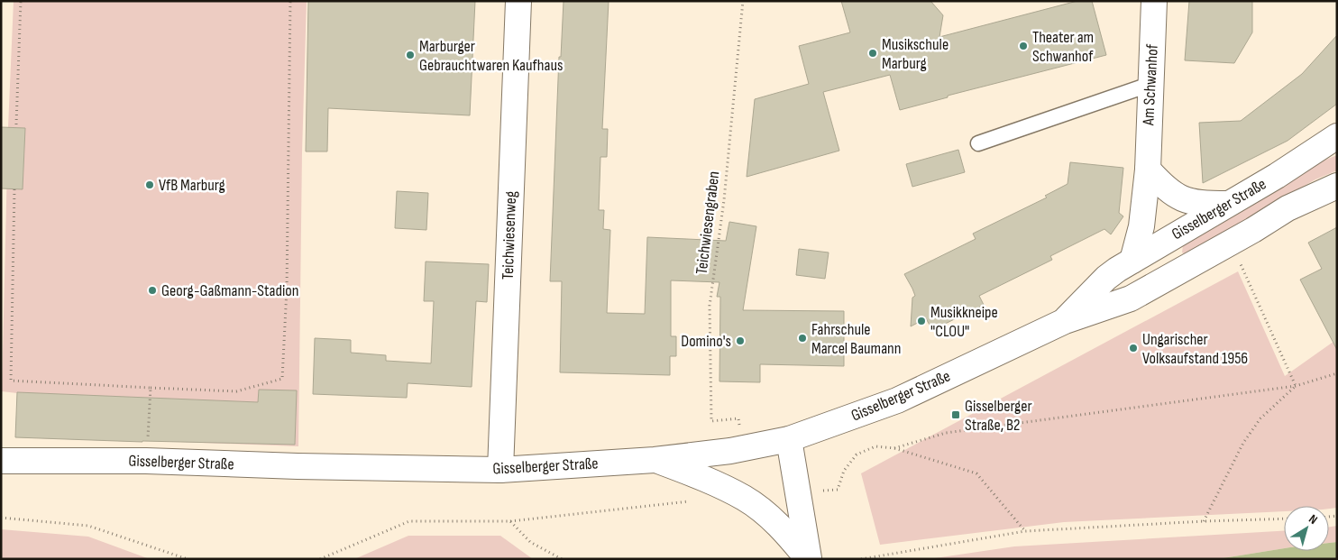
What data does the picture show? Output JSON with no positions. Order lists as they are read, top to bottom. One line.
{"streets":{"main road":["Am Schwanhof","Gisselberger Straße","Teichwiesenweg"],"path":["Teichwiesengraben"]},"crossings":[["Am Schwanhof","Gisselberger Straße"],["Gisselberger Straße","Teichwiesenweg"]],"places":{"other":["Theater am Schwanhof","Musikschule Marburg","Marburger Gebrauchtwaren Kaufhaus","VfB Marburg","Georg-Gaßmann-Stadion","Musikkneipe \"CLOU\"","Fahrschule Marcel Baumann","Domino's","Ungarischer Volksaufstand 1956"],"transit":["Gisselberger Straße, B2"]},"north":"top right"}
